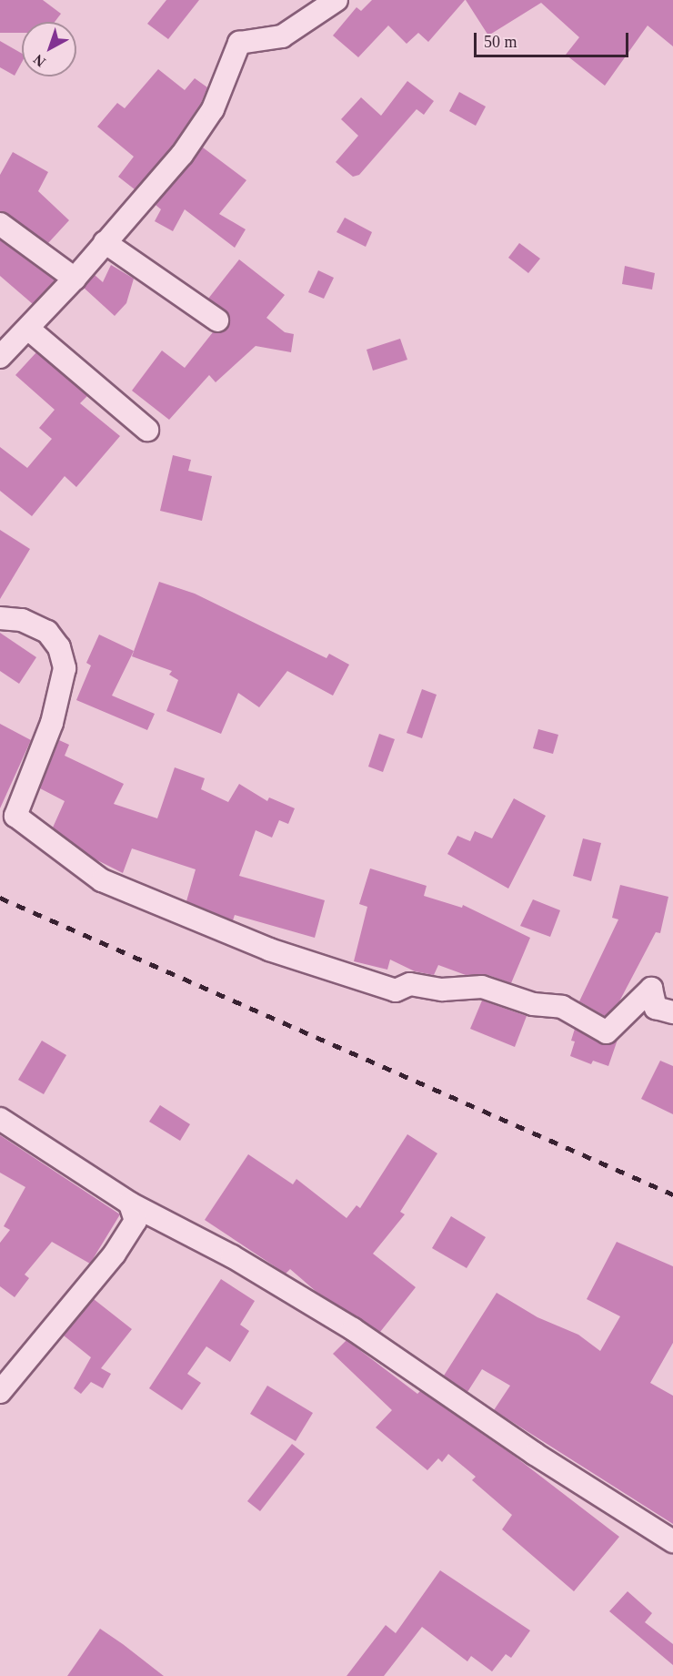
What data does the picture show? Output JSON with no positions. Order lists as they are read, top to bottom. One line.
{"scale_bar":"50 m","north":"bottom left"}
